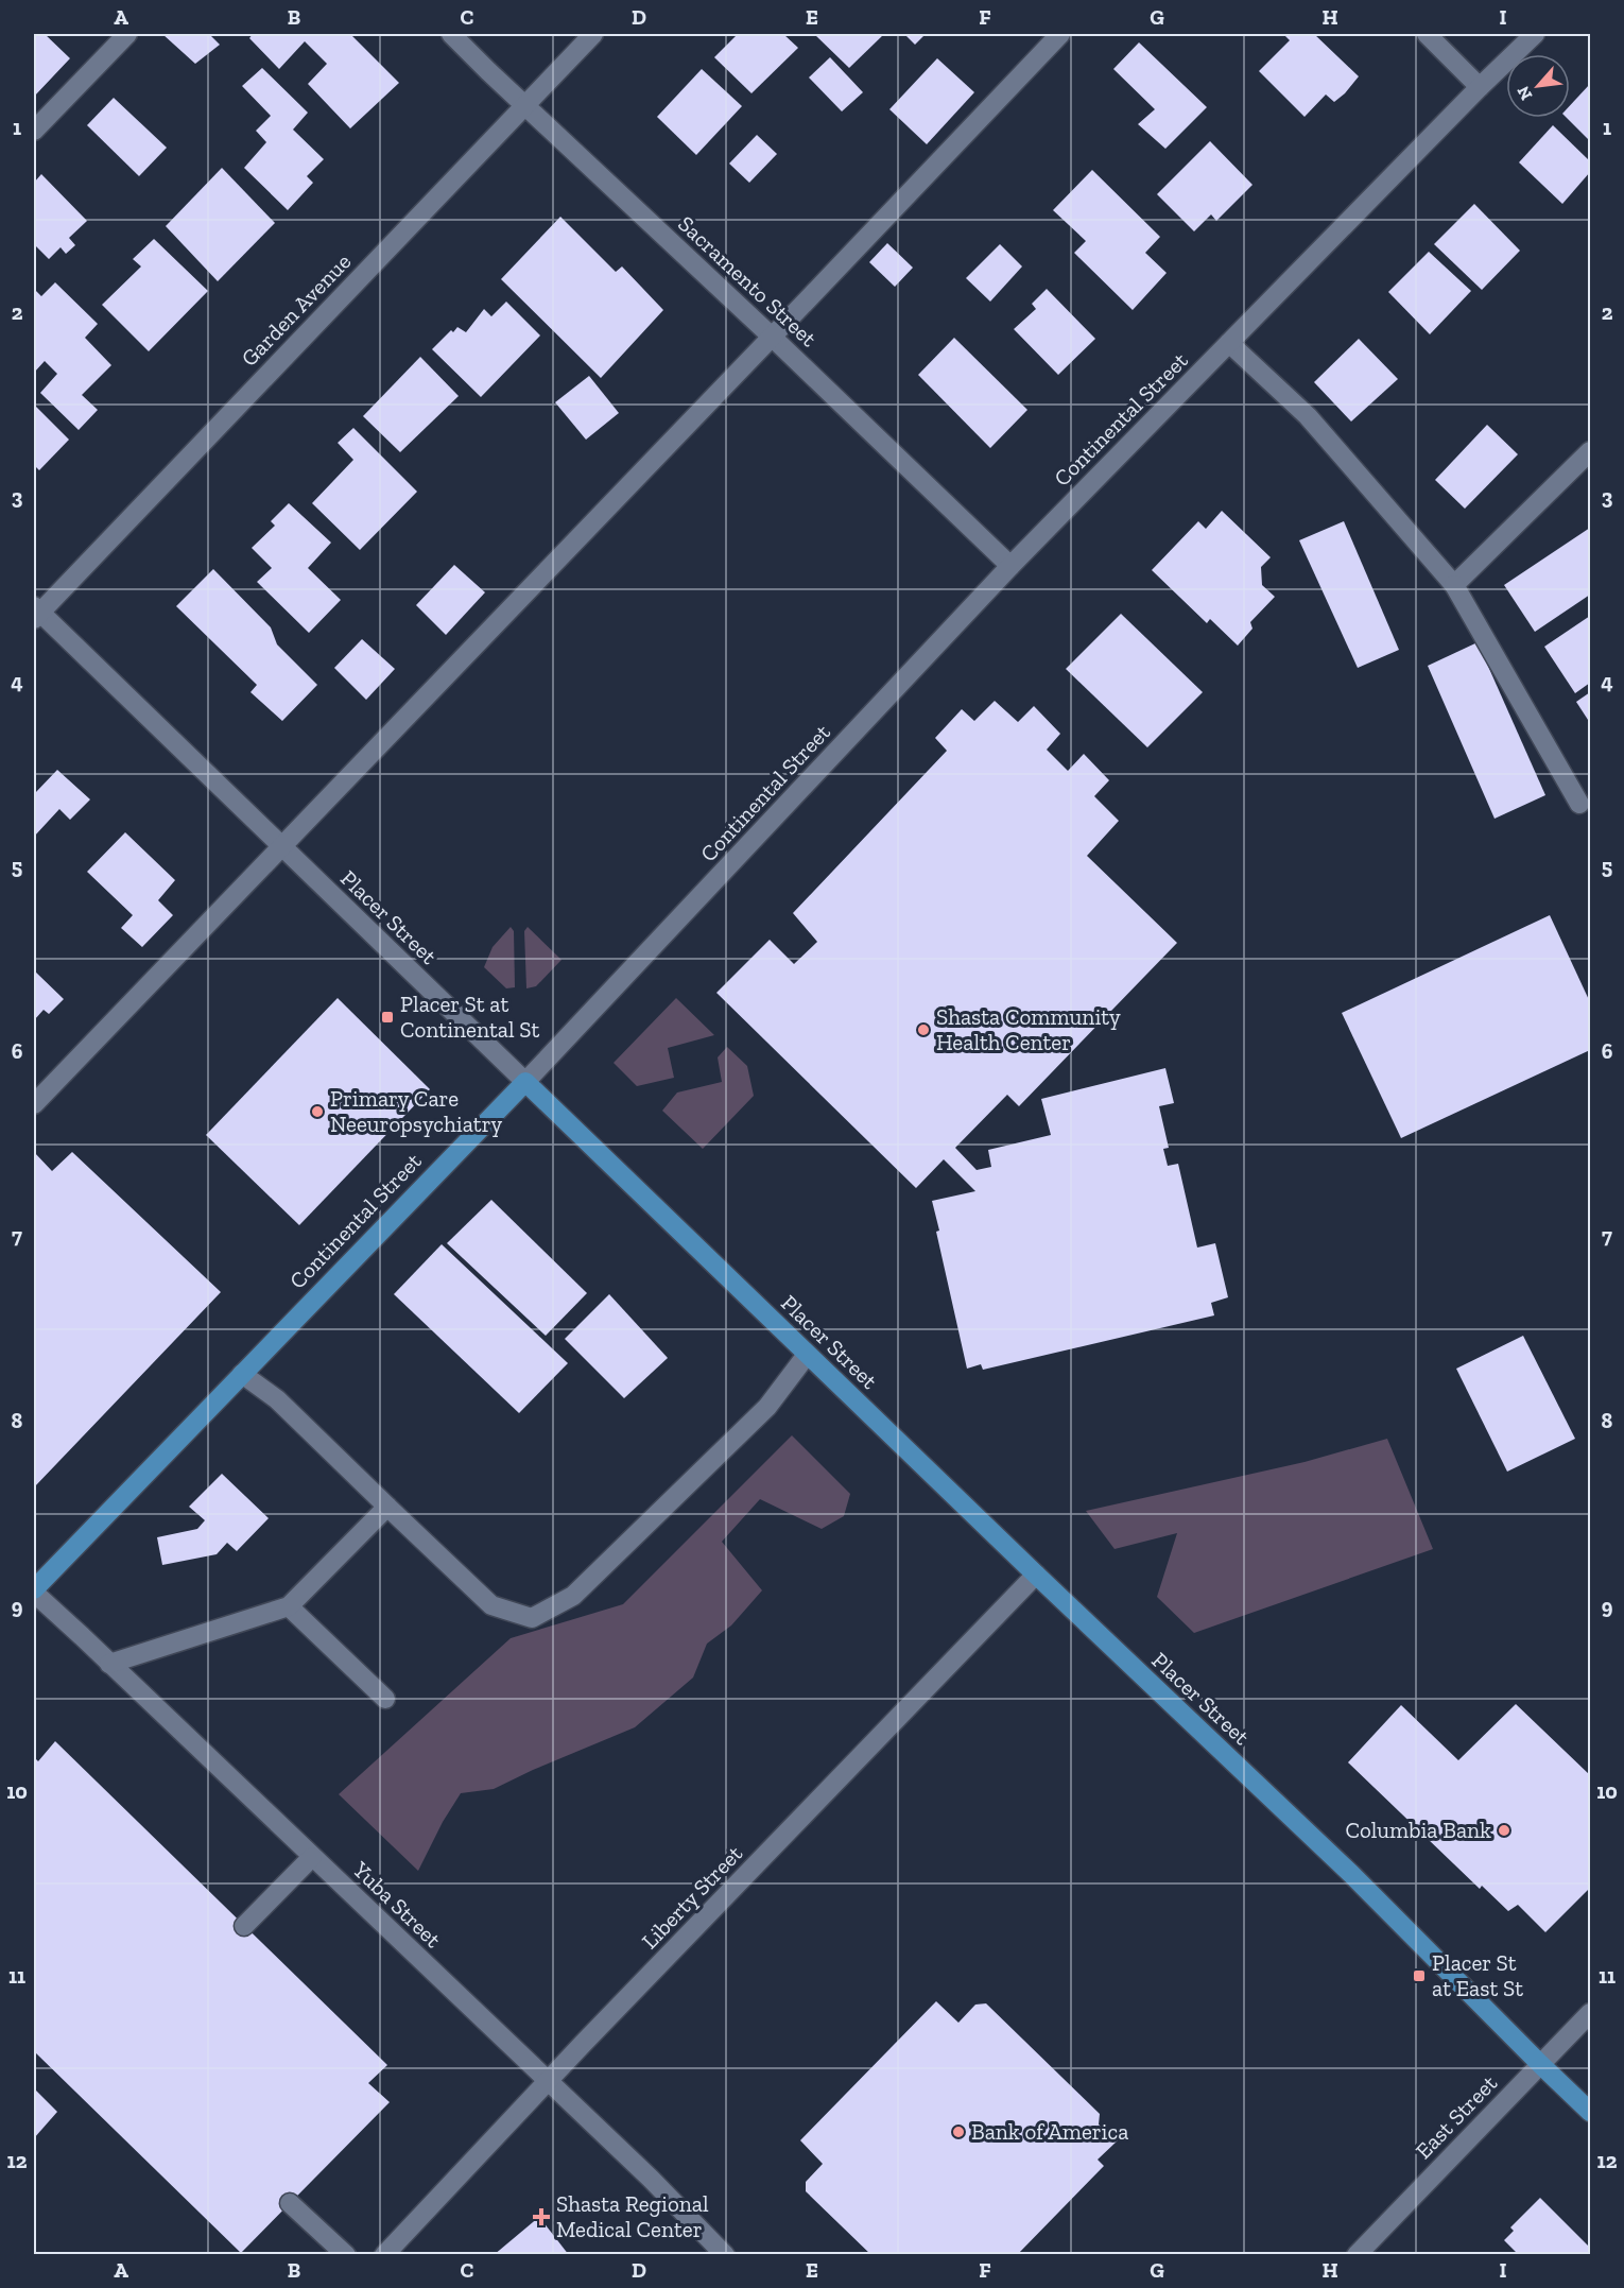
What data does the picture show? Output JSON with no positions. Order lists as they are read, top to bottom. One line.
{"streets":{"main road":["Continental Street","Placer Street"],"street":["Sacramento Street","Garden Avenue","Liberty Street","Yuba Street","East Street"]},"crossings":[["Sacramento Street","Garden Avenue"],["Sacramento Street","Continental Street"],["Garden Avenue","Placer Street"],["Continental Street","Placer Street"],["Continental Street","Yuba Street"],["Placer Street","Liberty Street"],["Placer Street","East Street"],["Liberty Street","Yuba Street"]],"places":{"transit":["Placer St at Continental St","Placer St at East St"],"other":["Shasta Community Health Center","Primary Care Neeuropsychiatry","Columbia Bank","Bank of America"],"health":["Shasta Regional Medical Center"]},"north":"bottom left","grid":{"columns":["A","B","C","D","E","F","G","H","I"],"rows":["1","2","3","4","5","6","7","8","9","10","11","12"]}}
